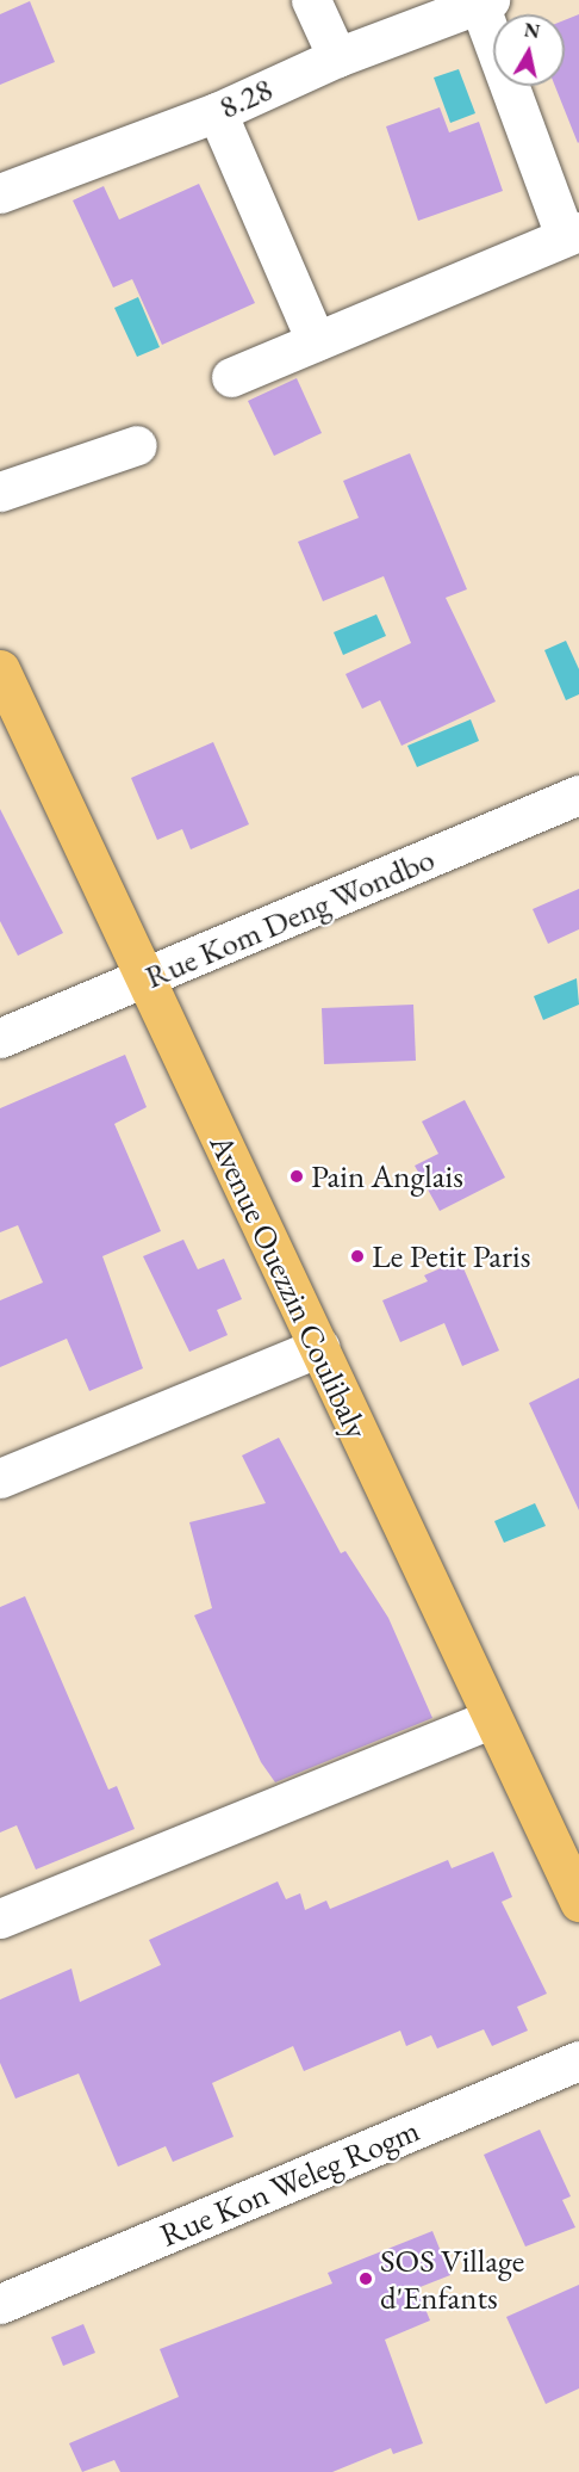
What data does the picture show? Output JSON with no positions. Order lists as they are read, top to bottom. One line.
{"streets":{"main road":["Avenue Ouezzin Coulibaly"],"street":["8.28","Rue Kom Deng Wondbo","Rue Kon Weleg Rogm"]},"crossings":[["Rue Kom Deng Wondbo","Avenue Ouezzin Coulibaly"]],"places":["Pain Anglais","Le Petit Paris","SOS Village d'Enfants"],"north":"top"}
